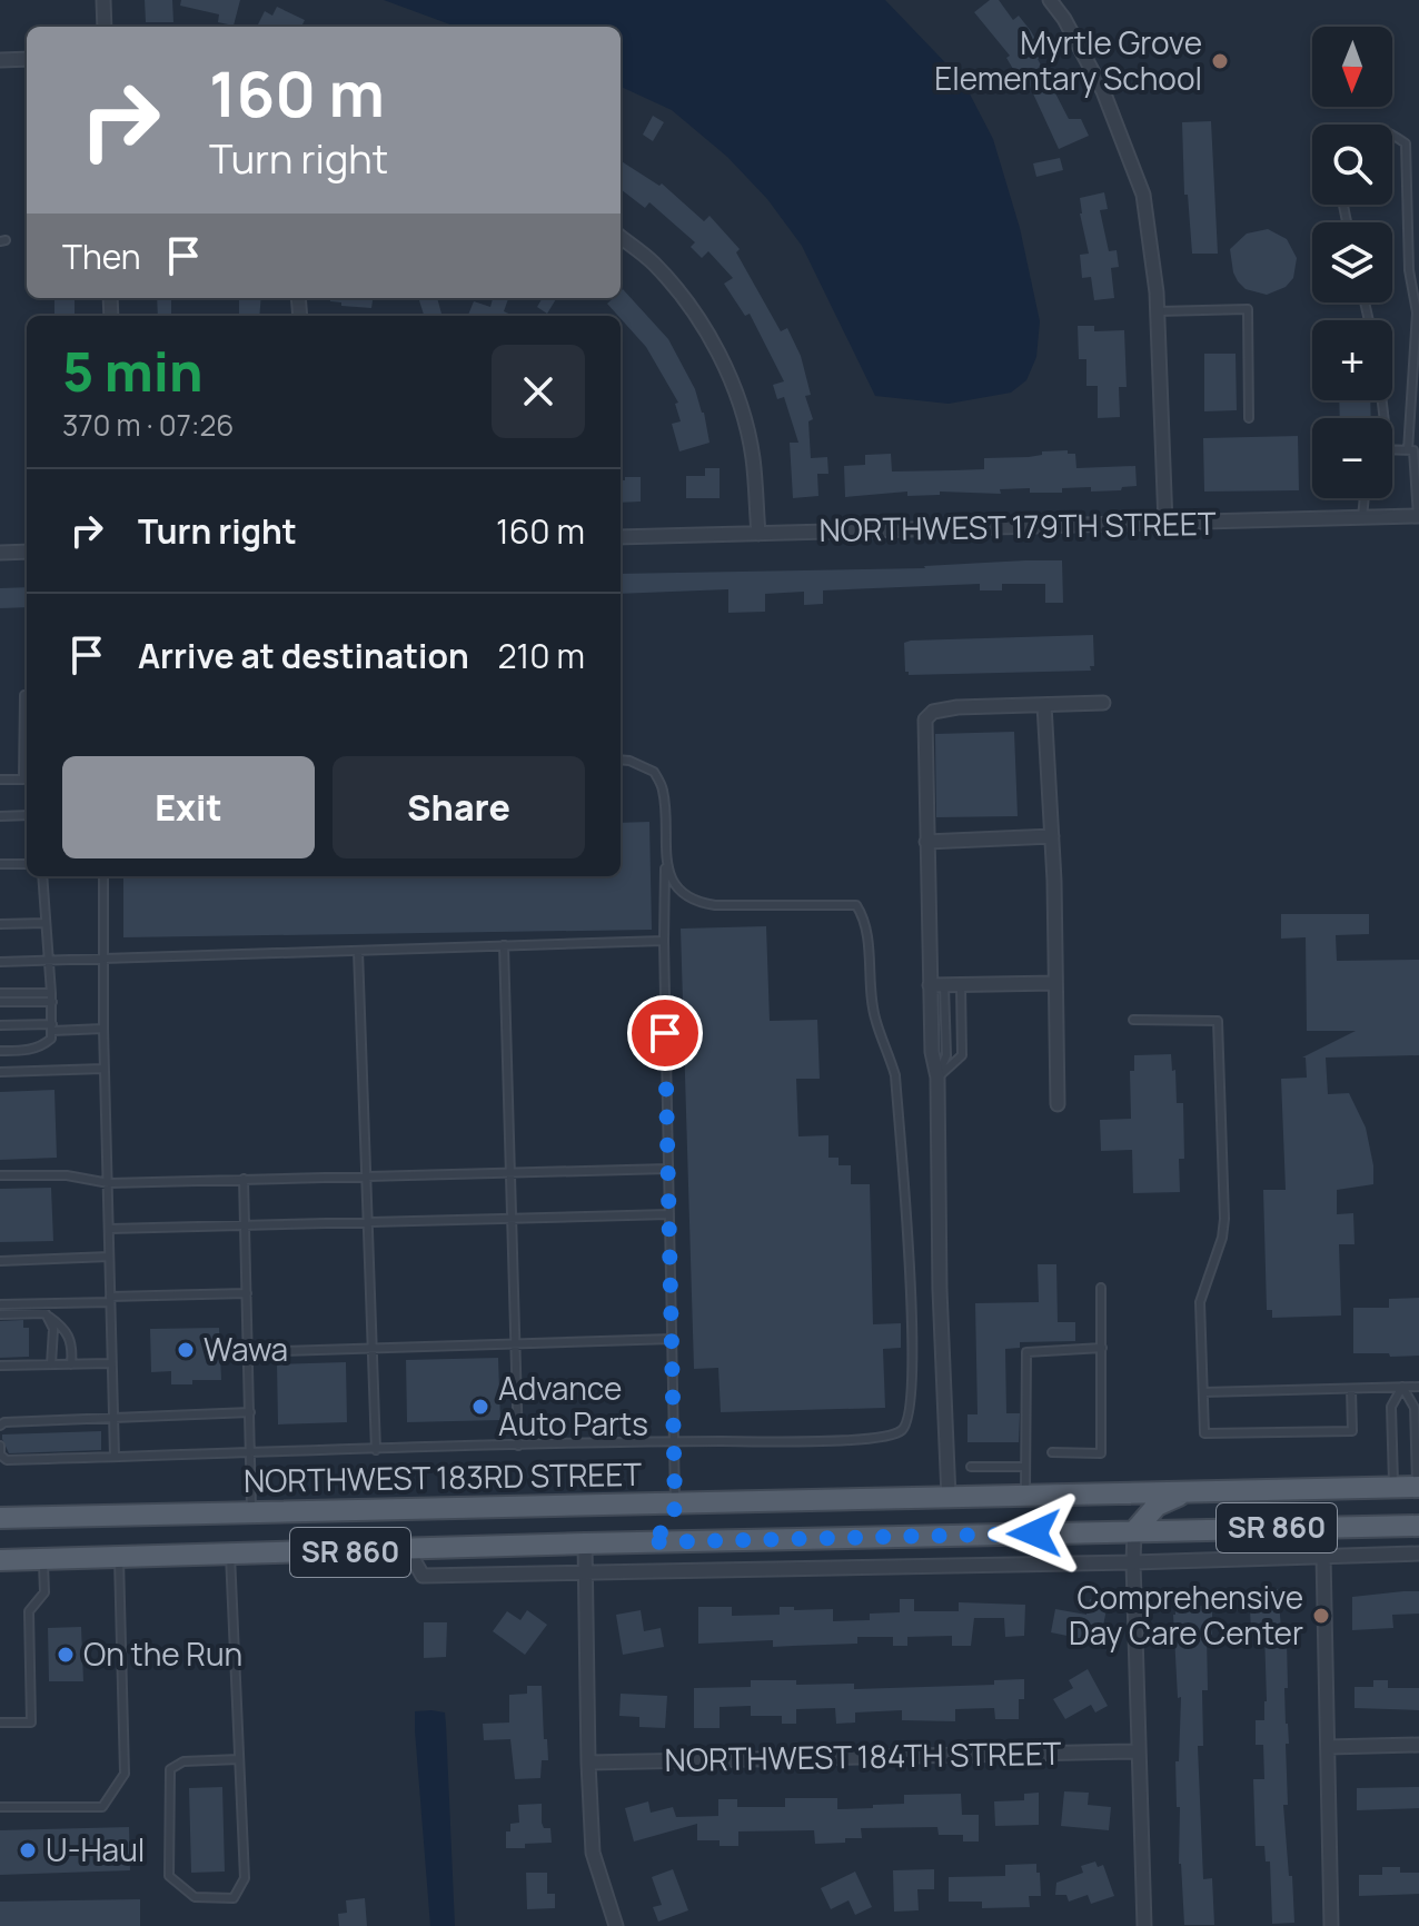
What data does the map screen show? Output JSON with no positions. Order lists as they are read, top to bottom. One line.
{"streets":{"main road":["NORTHWEST 183RD STREET","SR 860"],"street":["NORTHWEST 179TH STREET","NORTHWEST 184TH STREET"]},"places":["Myrtle Grove Elementary School","Wawa","Advance Auto Parts","Comprehensive Day Care Center","On the Run","U-Haul"],"north":"bottom","page":{"map_buttons":["+","−"],"turn":["160 m","Turn right"],"then":"Then","heading":["5 min","370 m · 07:26"],"list":[{"name":"Turn right","value":"160 m"},{"name":"Arrive at destination","value":"210 m"}],"buttons":["Exit","Share"]}}
